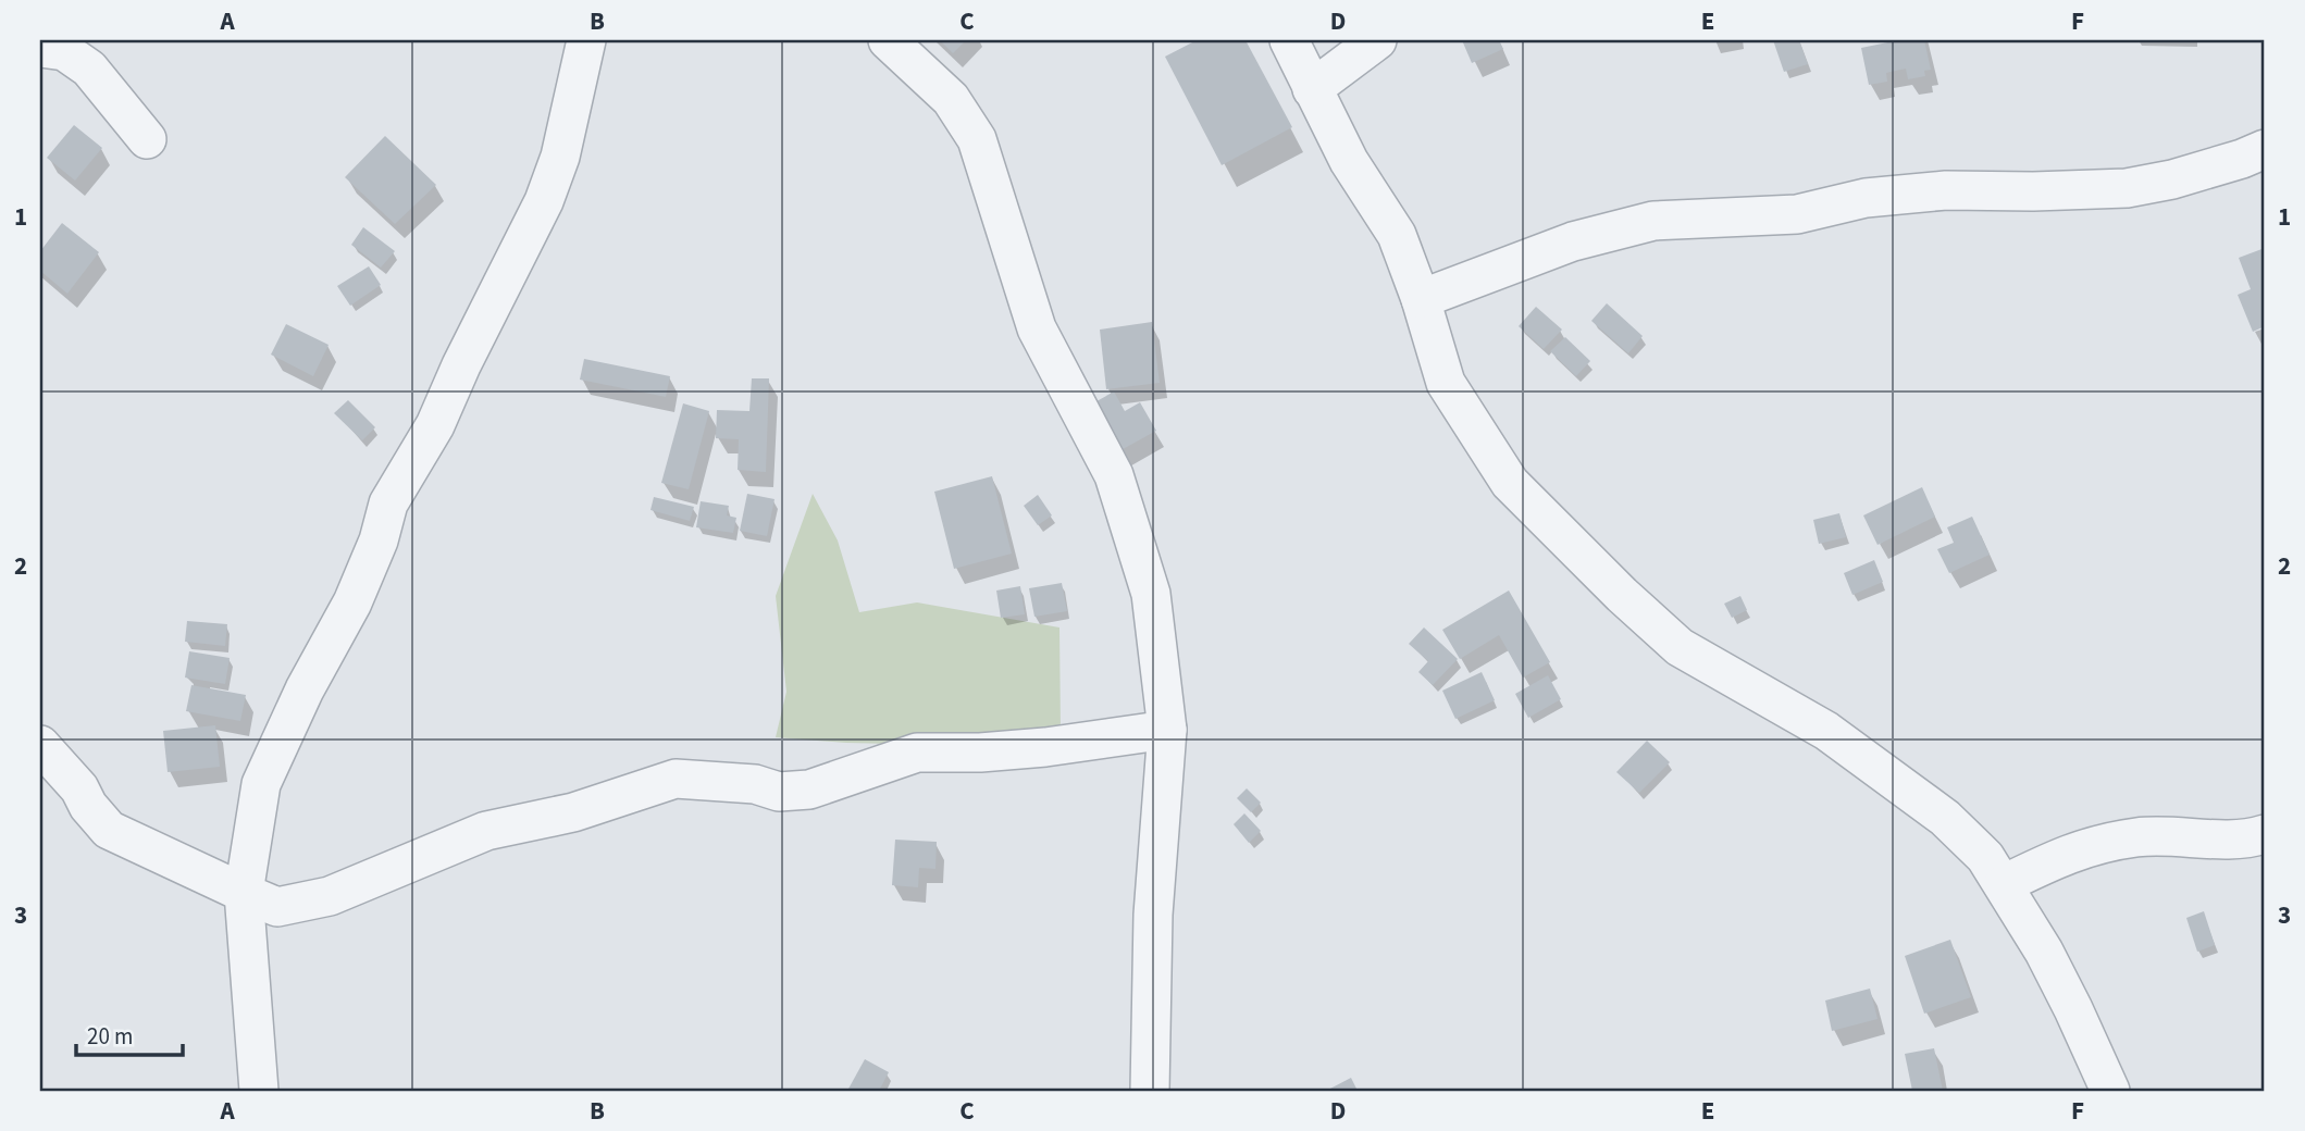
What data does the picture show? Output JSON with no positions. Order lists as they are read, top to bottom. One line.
{"scale_bar":"20 m","grid":{"columns":["A","B","C","D","E","F"],"rows":["1","2","3"]}}
